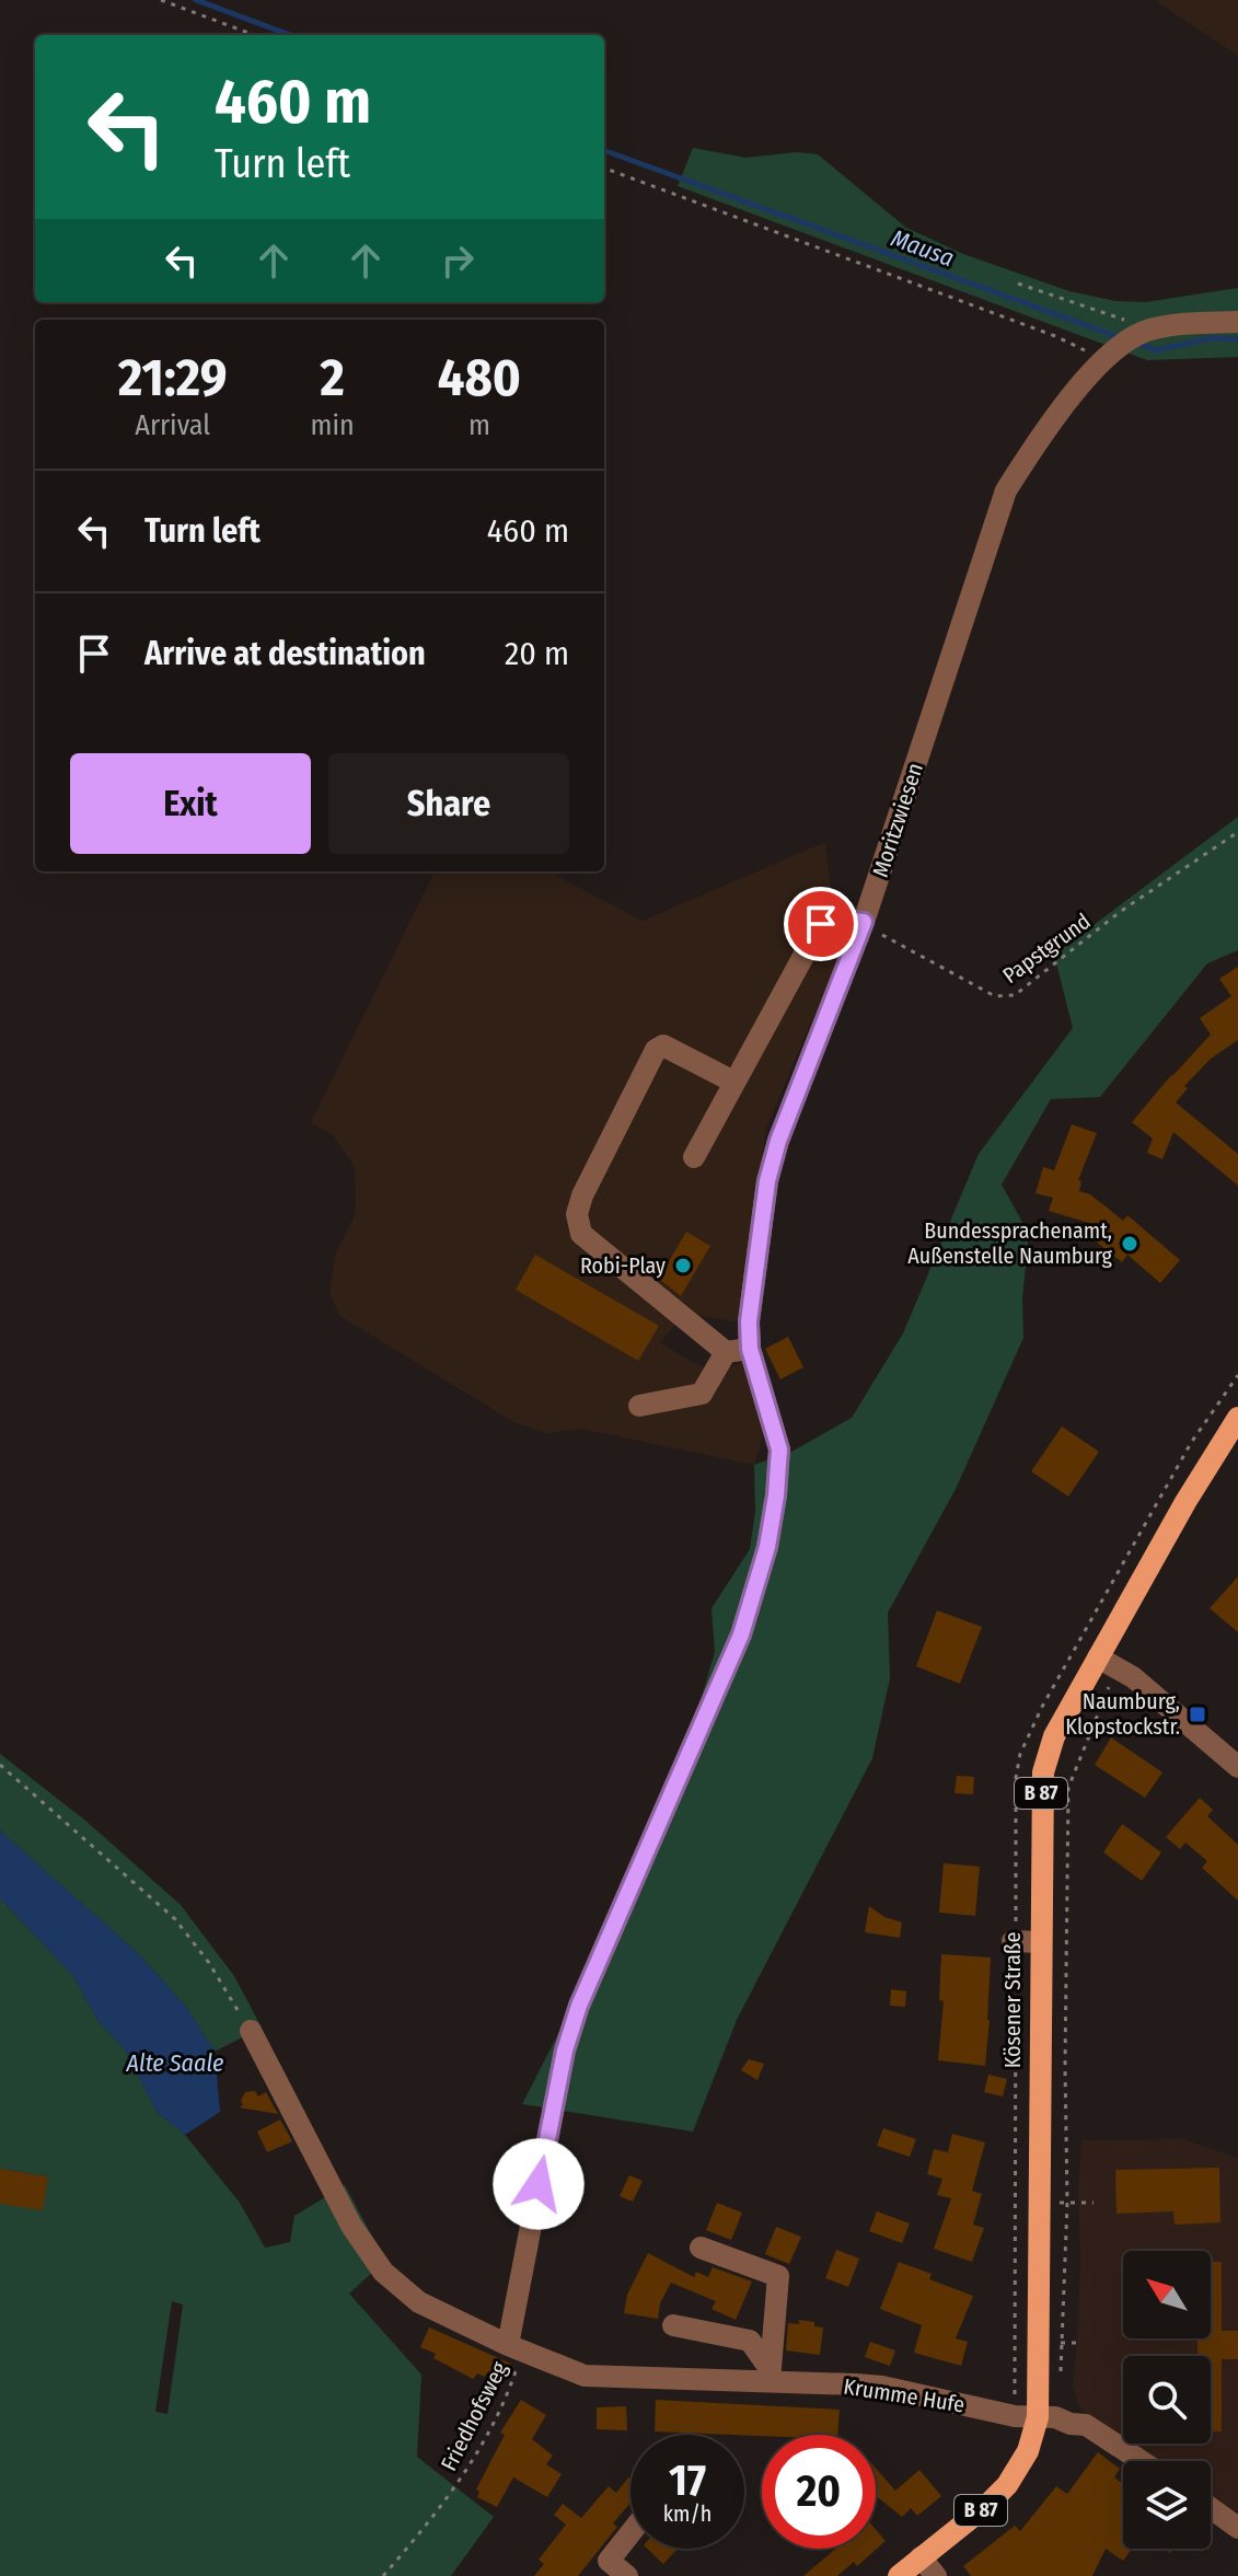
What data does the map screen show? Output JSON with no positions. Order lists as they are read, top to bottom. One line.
{"streets":{"main road":["B 87","Kösener Straße"],"street":["Moritzwiesen","Krumme Hufe"],"path":["Papstgrund","Friedhofsweg"]},"crossings":[["Moritzwiesen","Papstgrund"],["Moritzwiesen","Krumme Hufe"],["Moritzwiesen","Friedhofsweg"],["Kösener Straße","Krumme Hufe"],["Krumme Hufe","Friedhofsweg"]],"water":["Mausa","Alte Saale"],"places":{"other":["Bundessprachenamt, Außenstelle Naumburg","Robi-Play"],"transit":["Naumburg, Klopstockstr."]},"north":"top left","page":{"turn":["460 m","Turn left"],"eta":["21:29","Arrival","2","min","480","m"],"list":[{"name":"Turn left","value":"460 m"},{"name":"Arrive at destination","value":"20 m"}],"buttons":["Exit","Share"],"speed":"17 km/h","limit":"20"}}
